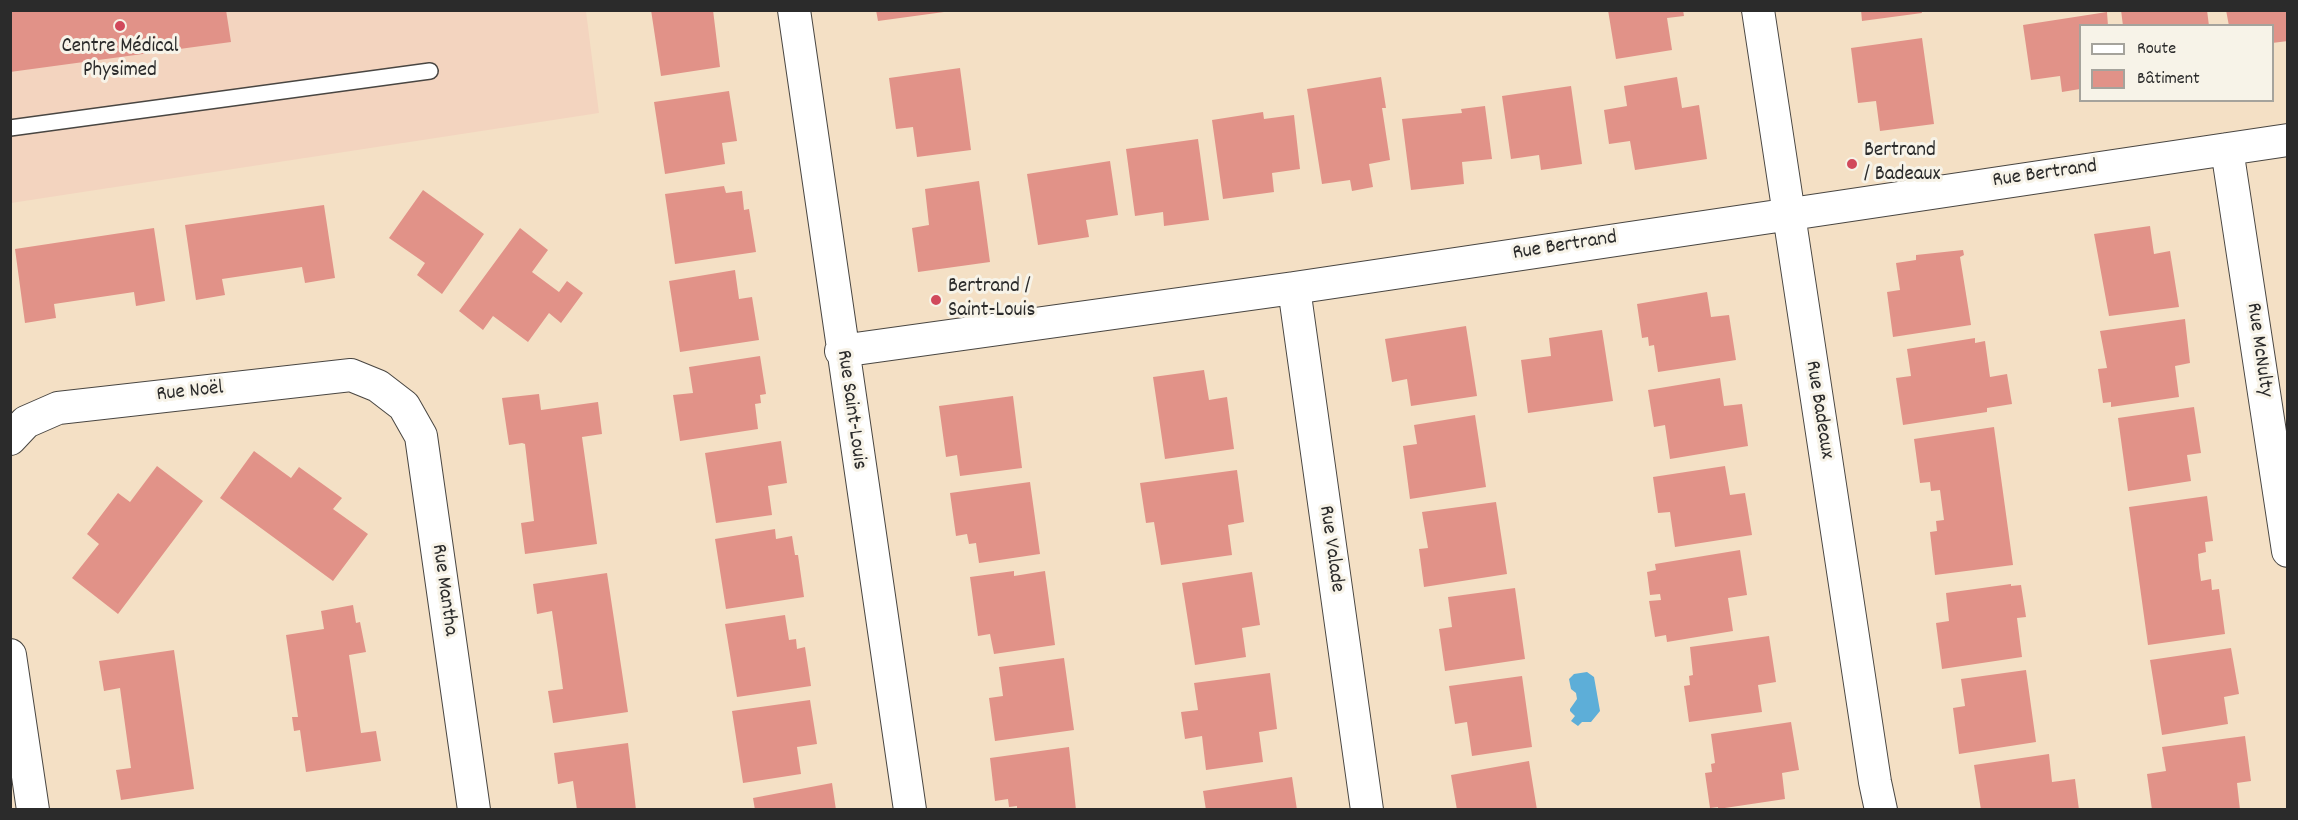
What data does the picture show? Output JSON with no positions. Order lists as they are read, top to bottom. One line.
{"streets":{"street":["Rue Bertrand","Rue McNulty","Rue Noël","Rue Saint-Louis","Rue Badeaux","Rue Valade","Rue Mantha"]},"crossings":[["Rue Bertrand","Rue McNulty"],["Rue Bertrand","Rue Saint-Louis"],["Rue Bertrand","Rue Badeaux"],["Rue Bertrand","Rue Valade"],["Rue Noël","Rue Mantha"]],"places":["Centre Médical Physimed","Bertrand / Badeaux","Bertrand / Saint-Louis"],"legend":["Route","Bâtiment"]}
